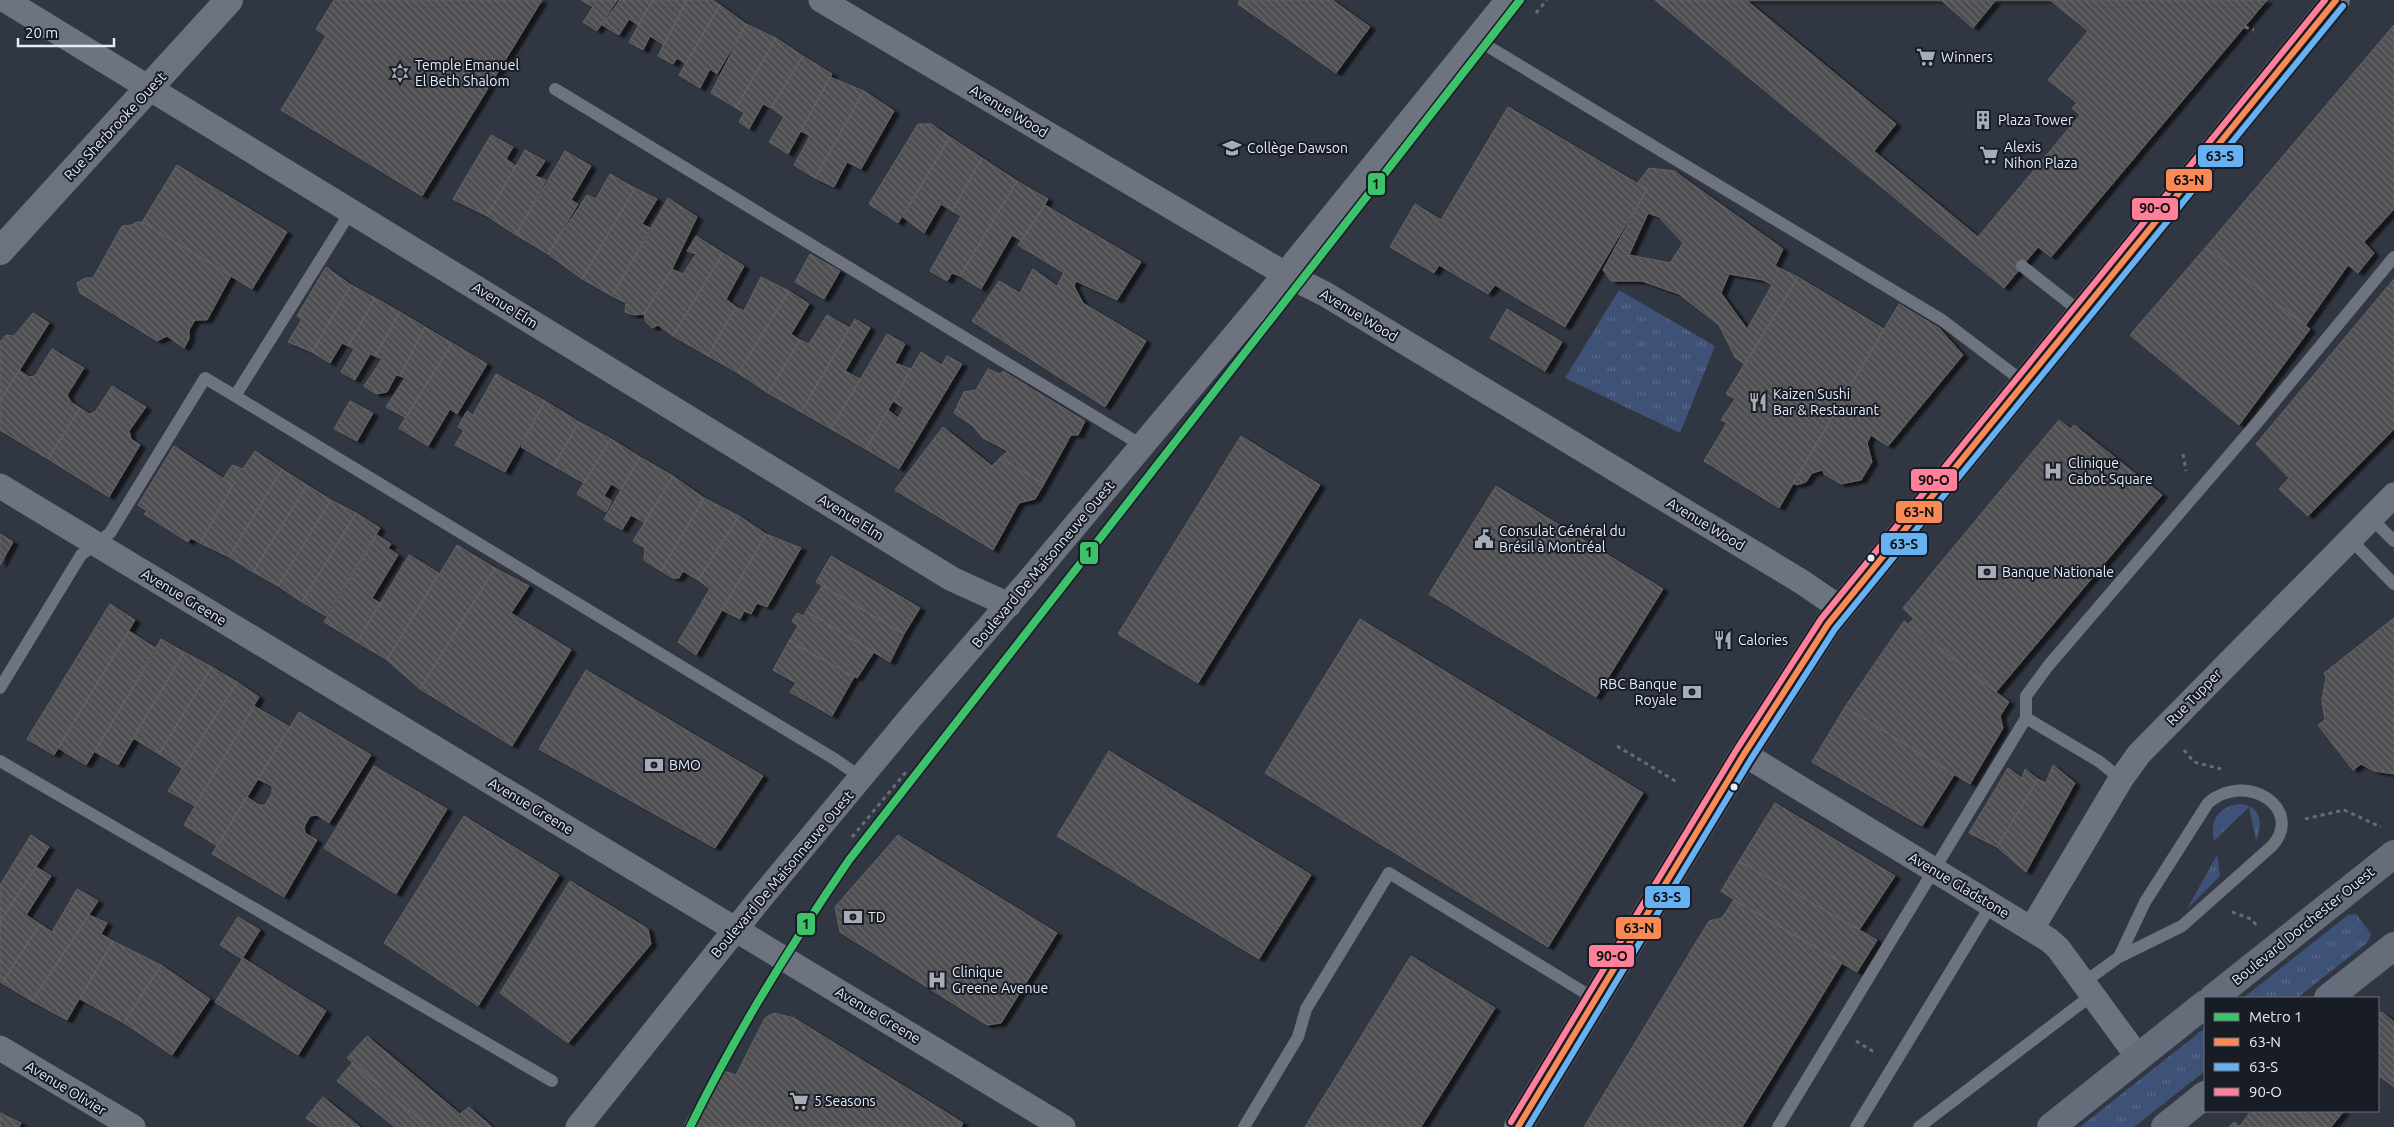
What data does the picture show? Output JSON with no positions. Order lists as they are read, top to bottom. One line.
{"streets":{"main road":["Rue Sherbrooke Ouest","Boulevard Dorchester Ouest"],"street":["Avenue Wood","Avenue Elm","Boulevard De Maisonneuve Ouest","Avenue Greene","Rue Tupper","Avenue Gladstone","Avenue Olivier"]},"crossings":[["Avenue Wood","Boulevard De Maisonneuve Ouest"],["Rue Sherbrooke Ouest","Avenue Elm"],["Avenue Elm","Boulevard De Maisonneuve Ouest"],["Boulevard De Maisonneuve Ouest","Avenue Greene"],["Rue Tupper","Avenue Gladstone"]],"places":{"supermarket":["Winners","Alexis Nihon Plaza","5 Seasons"],"synagogue":["Temple Emanuel El Beth Shalom"],"building":["Plaza Tower"],"school or university":["Collège Dawson"],"restaurant":["Kaizen Sushi Bar & Restaurant","Calories"],"hospital":["Clinique Cabot Square","Clinique Greene Avenue"],"public building":["Consulat Général du Brésil à Montréal"],"bank":["Banque Nationale","RBC Banque Royale","BMO","TD"]},"lines":["metro line 1","transit line 63-N","transit line 90-O","transit line 63-S"],"legend":["Metro 1","63-N","63-S","90-O"],"scale_bar":"20 m"}
